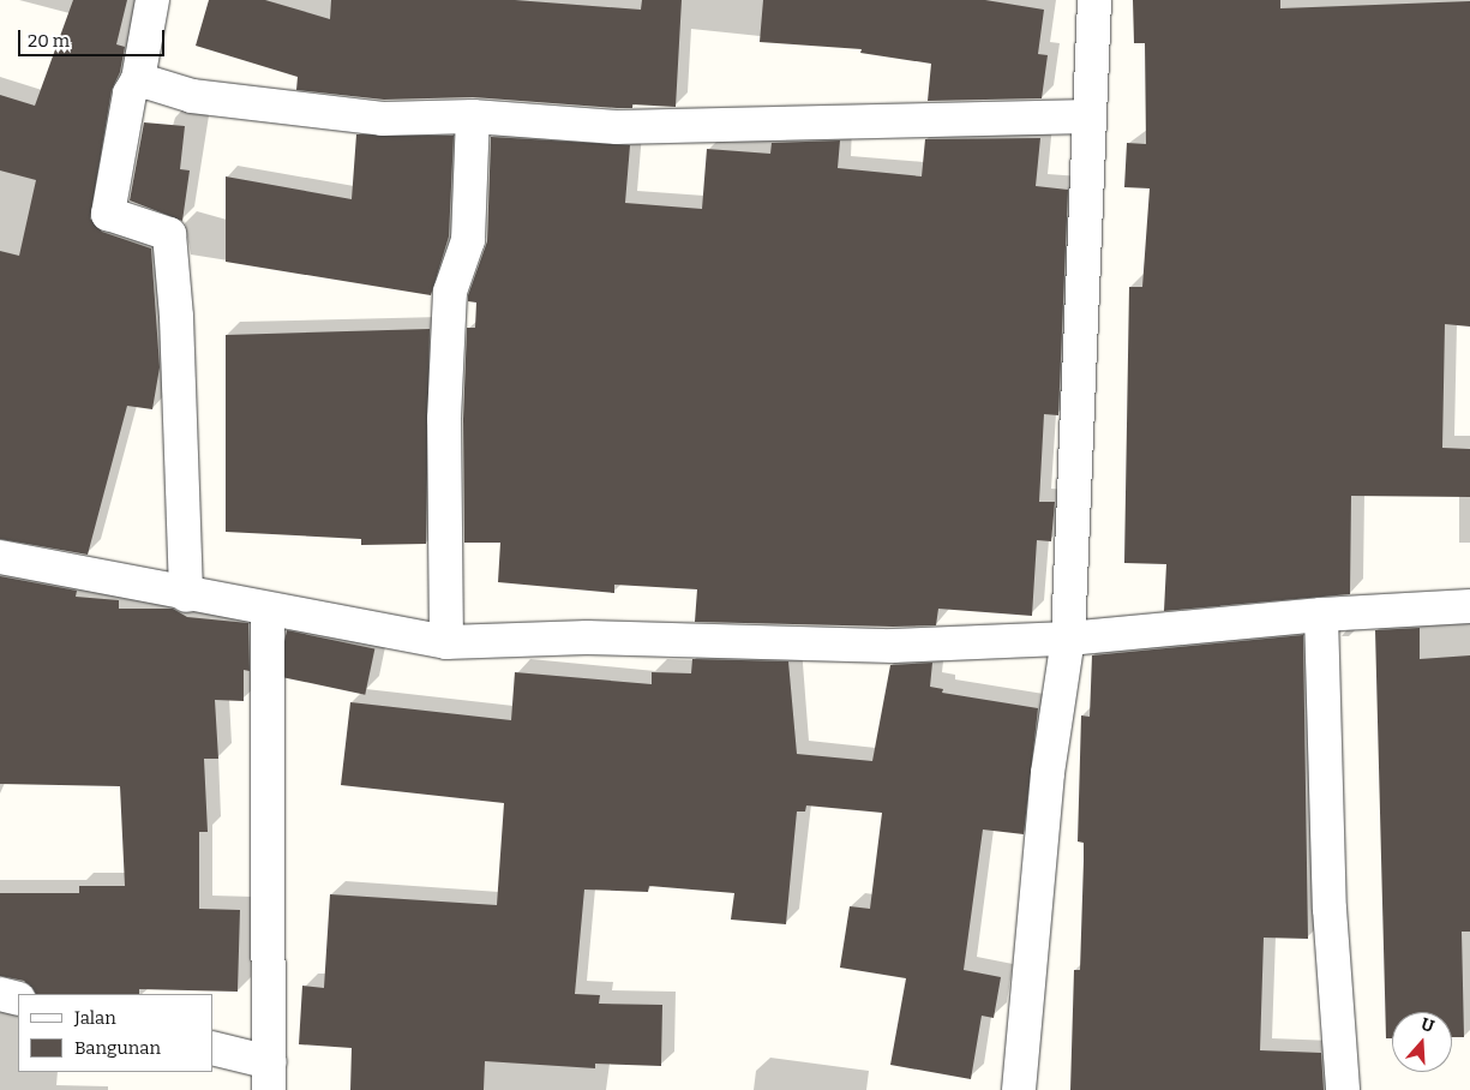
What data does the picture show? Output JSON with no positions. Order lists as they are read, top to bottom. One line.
{"legend":["Jalan","Bangunan"],"scale_bar":"20 m","north":"top"}
